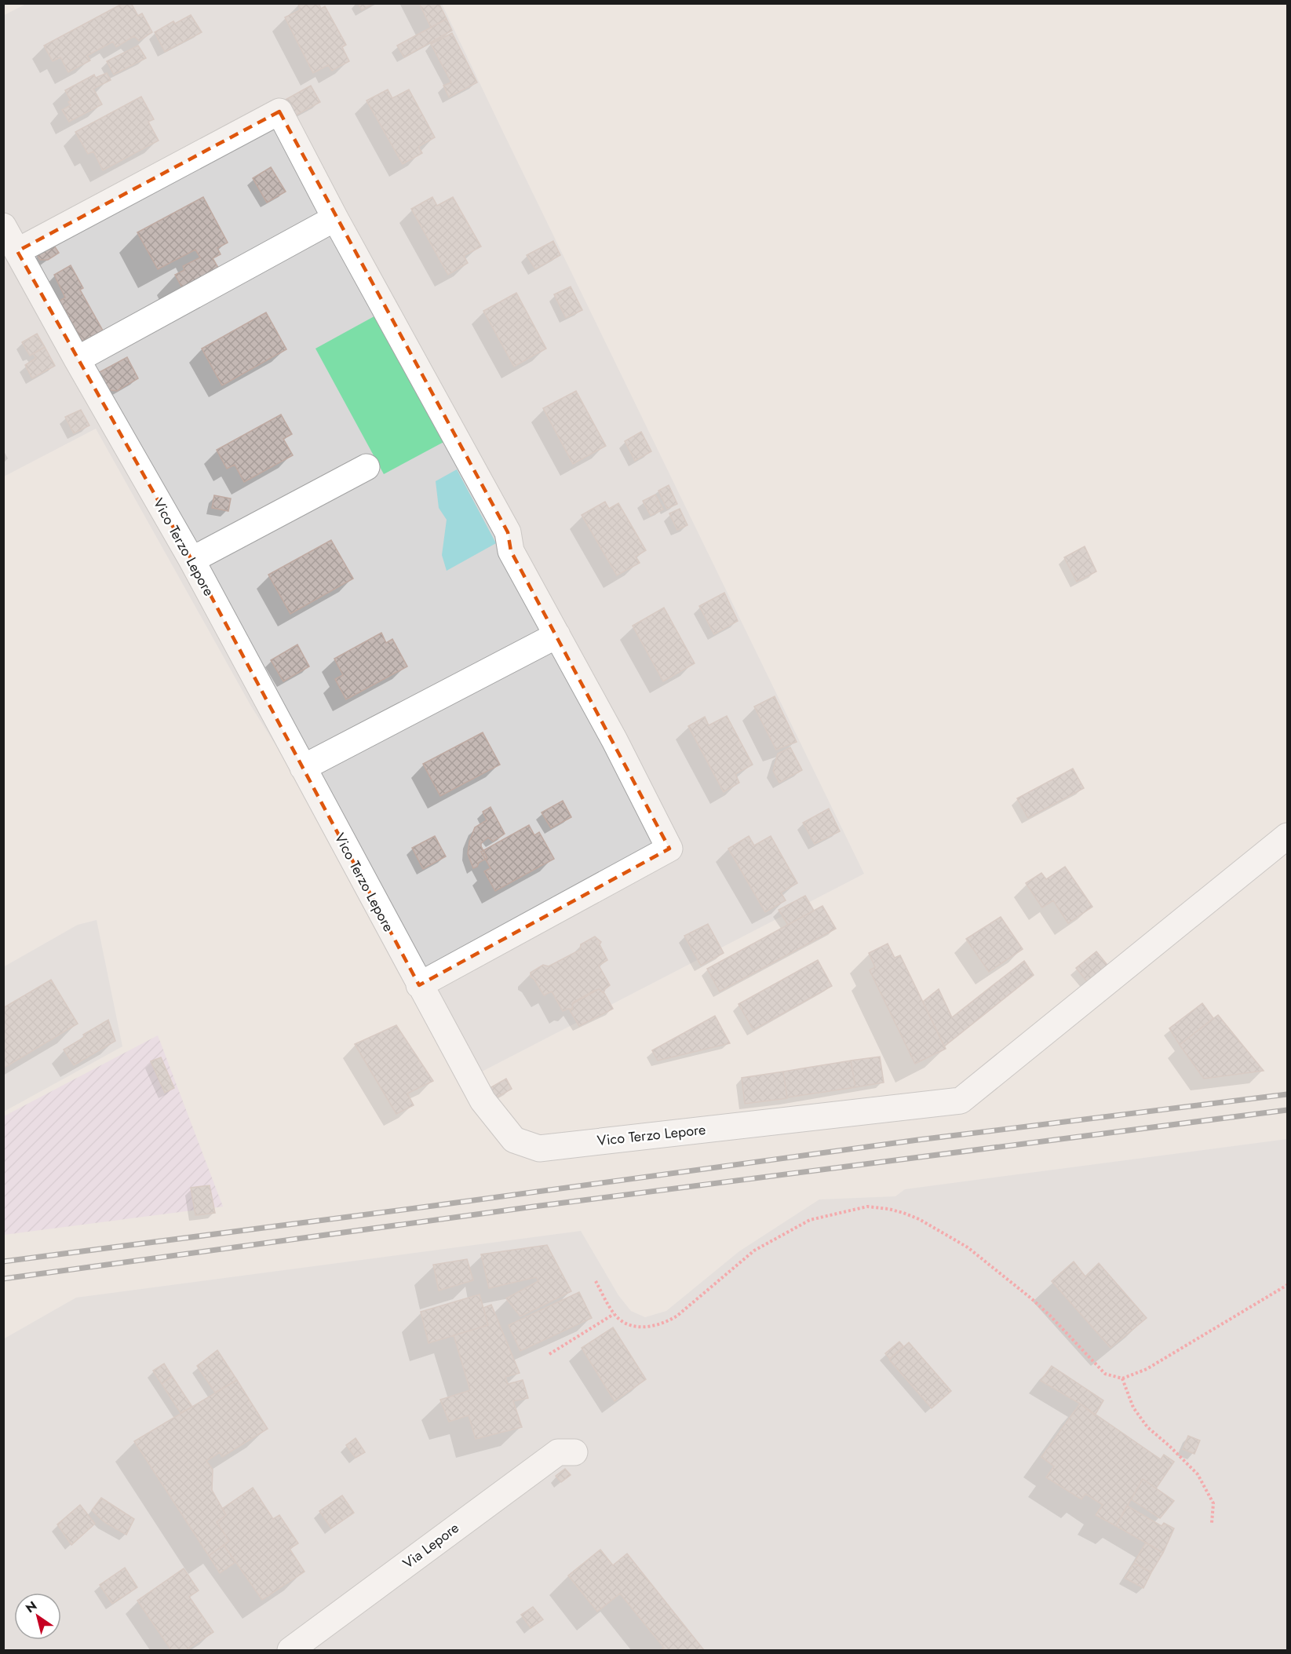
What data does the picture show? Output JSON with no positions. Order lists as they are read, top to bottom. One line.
{"streets":{"street":["Vico Terzo Lepore","Via Lepore"]},"north":"top left"}
